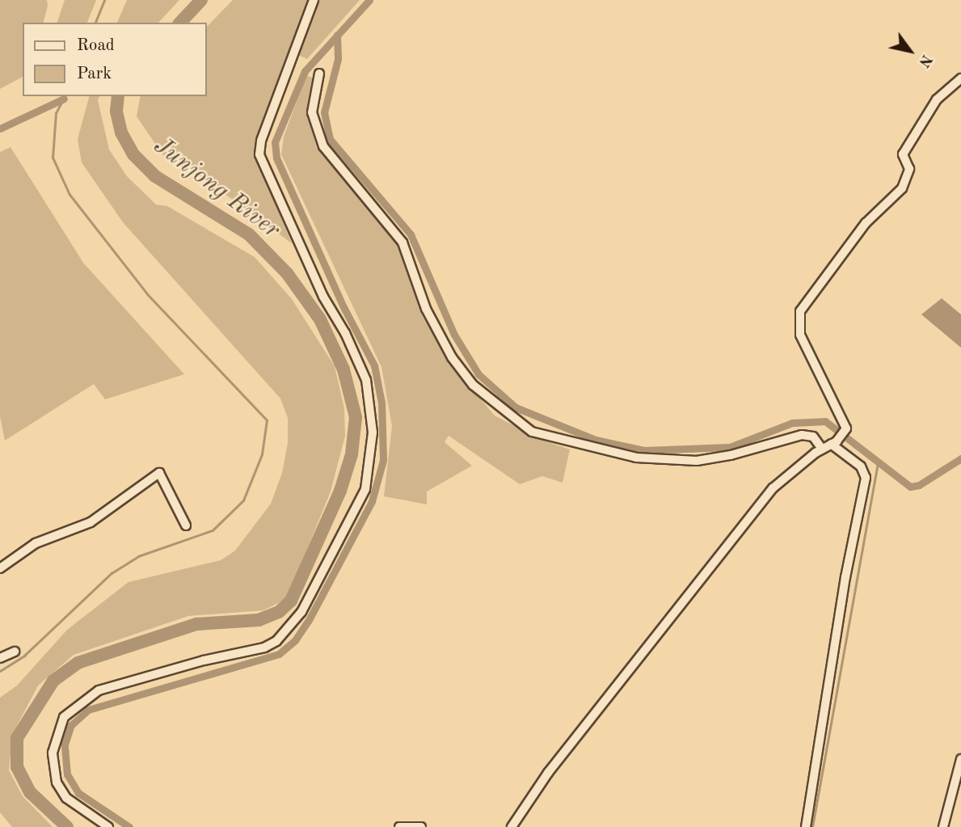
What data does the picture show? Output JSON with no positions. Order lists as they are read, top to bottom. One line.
{"water":["Junjong River"],"legend":["Road","Park"],"north":"bottom right"}
